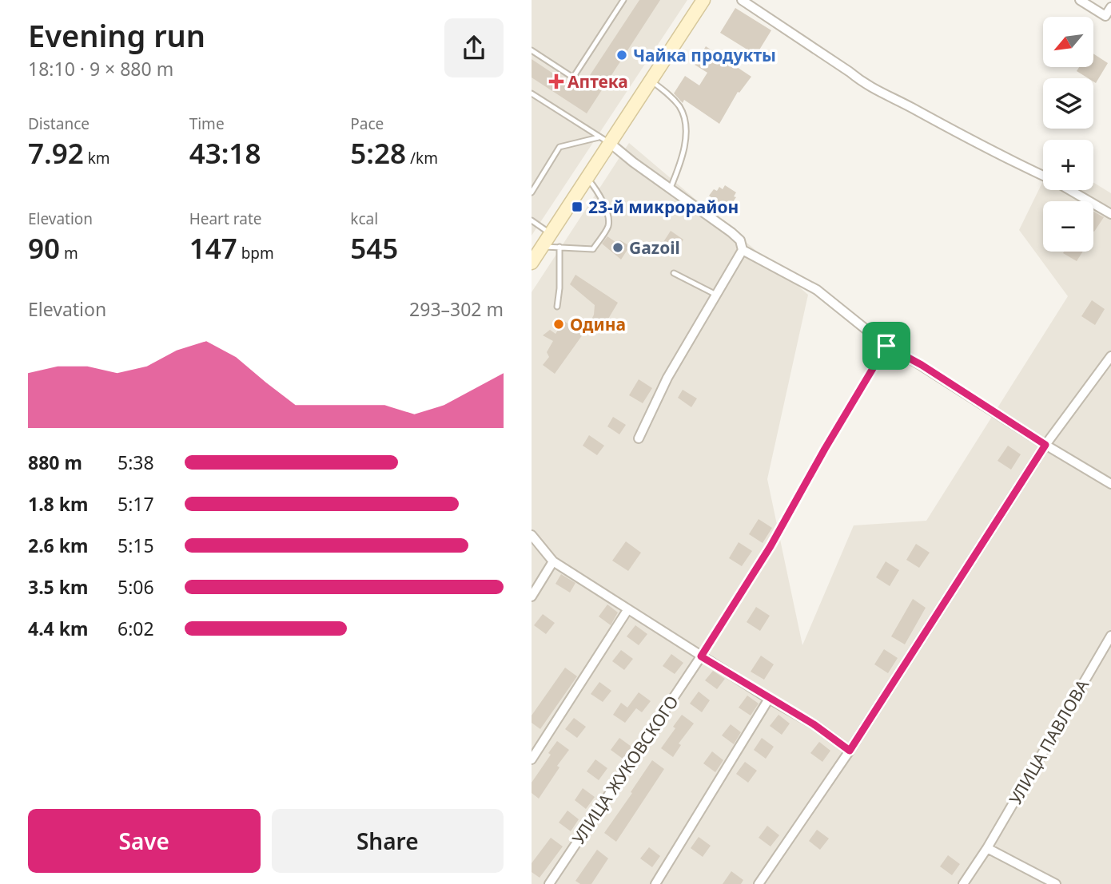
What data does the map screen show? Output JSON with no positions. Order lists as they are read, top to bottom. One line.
{"streets":{"street":["УЛИЦА ПАВЛОВА","УЛИЦА ЖУКОВСКОГО"]},"places":{"other":["Чайка продукты","Gazoil","Одина"],"health":["Аптека"],"transit":["23-й микрорайон"]},"north":"bottom left","page":{"heading":["Evening run","18:10 · 9 × 880 m"],"map_buttons":["+","−"],"stats":[["Distance","7.92 km"],["Time","43:18"],["Pace","5:28 /km"],["Elevation","90 m"],["Heart rate","147 bpm"],["kcal","545"]],"chart":["Elevation","293–302 m"],"list":[{"name":"880 m","note":"5:38"},{"name":"1.8 km","note":"5:17"},{"name":"2.6 km","note":"5:15"},{"name":"3.5 km","note":"5:06"},{"name":"4.4 km","note":"6:02"}],"buttons":["Save","Share"]}}
